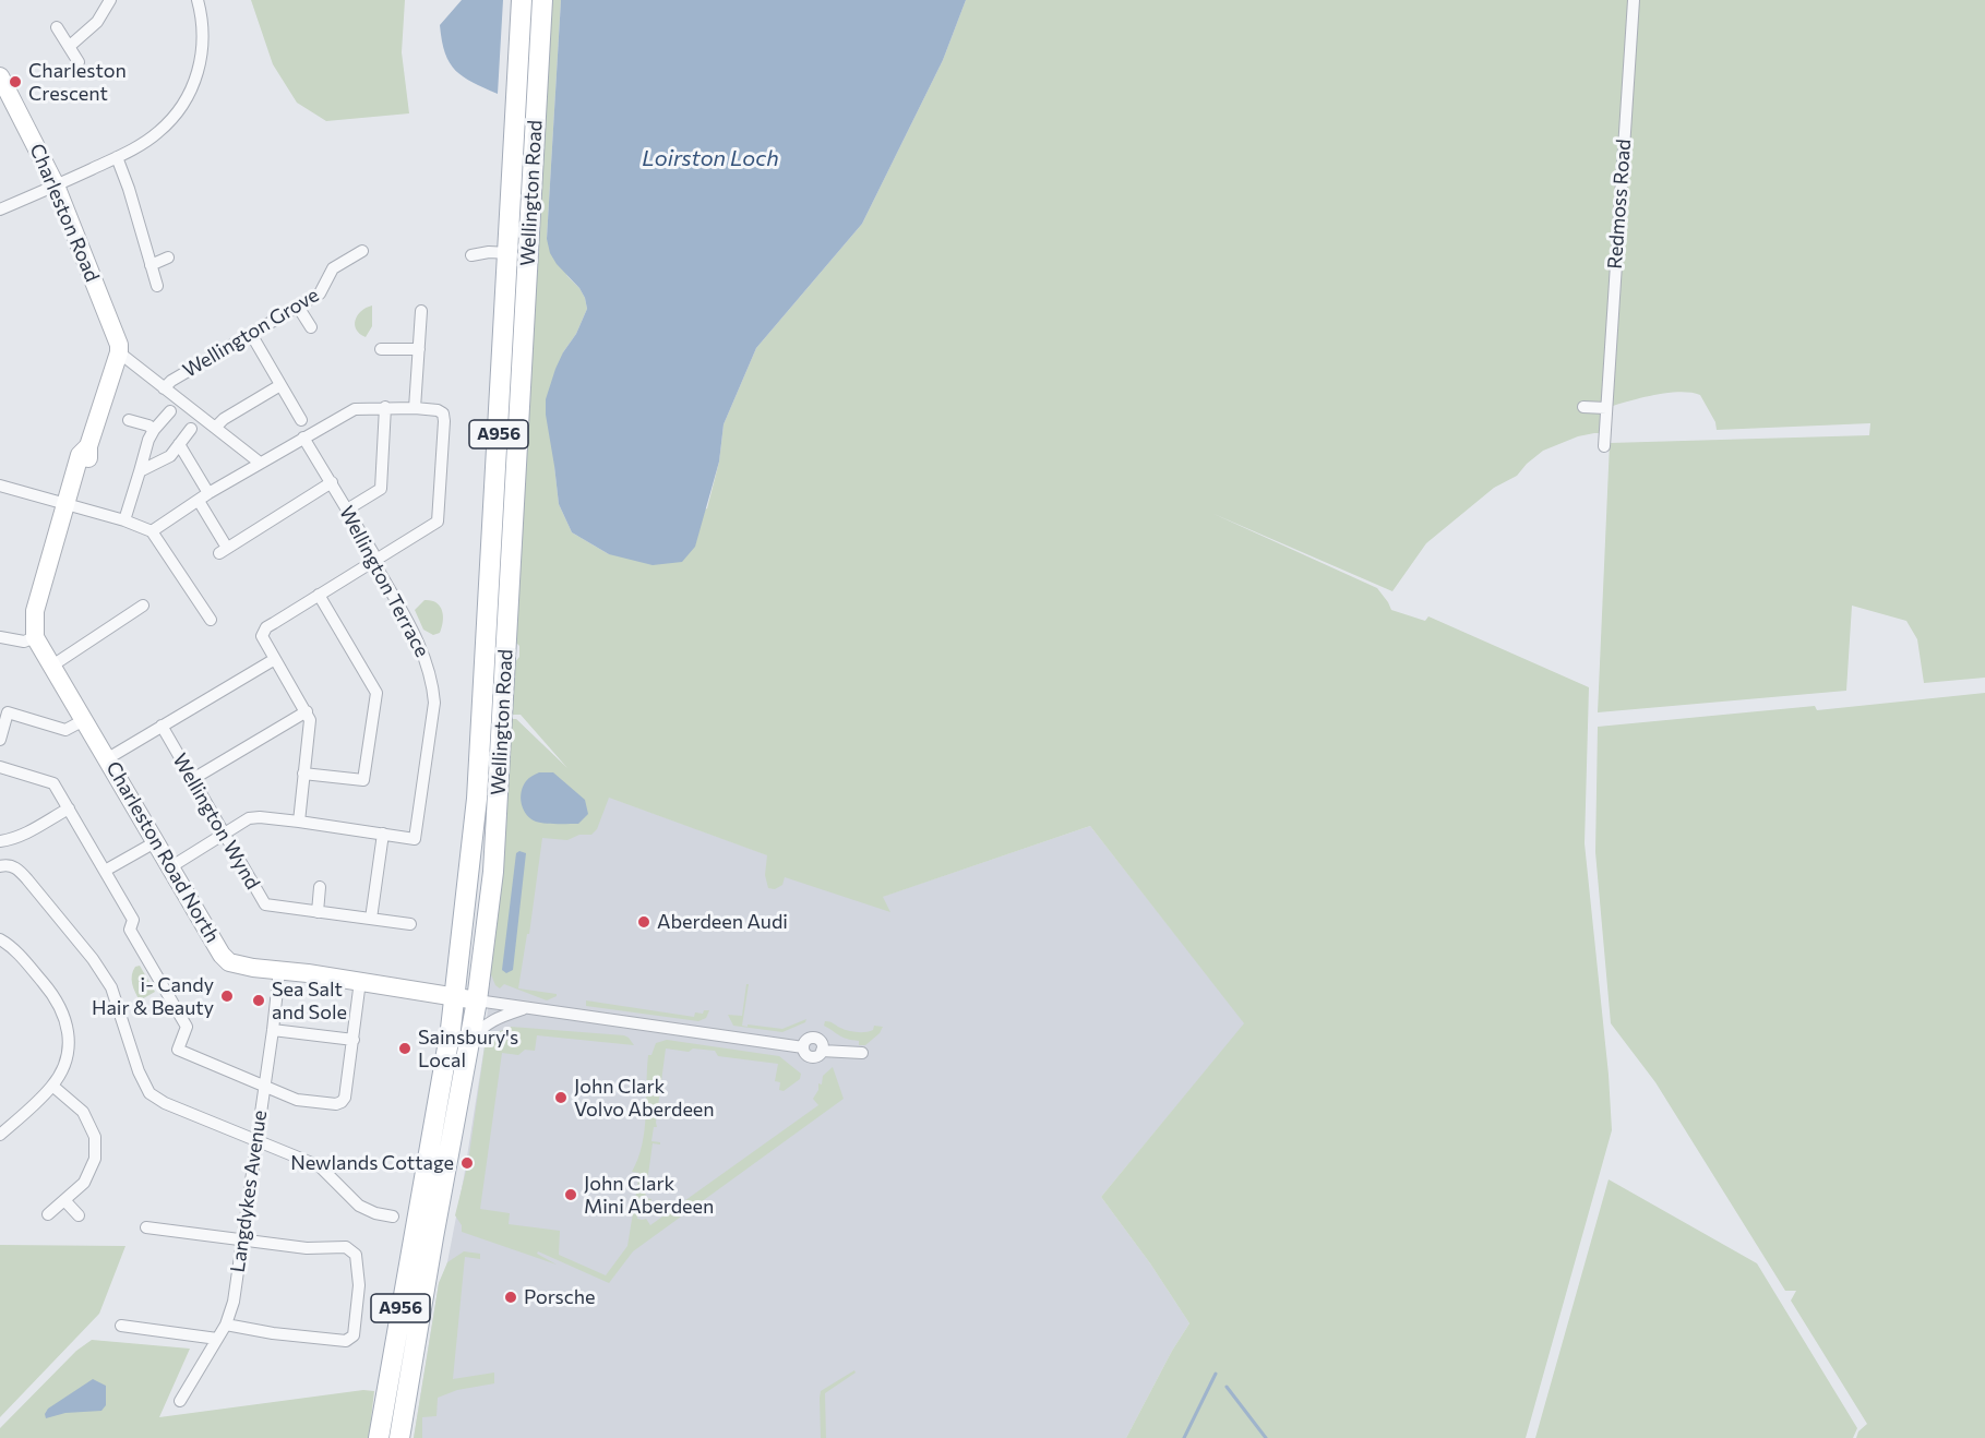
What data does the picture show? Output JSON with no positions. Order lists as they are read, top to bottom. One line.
{"streets":{"main road":["Wellington Road","A956"],"street":["Redmoss Road","Charleston Road","Wellington Grove","Wellington Terrace","Wellington Wynd","Charleston Road North","Langdykes Avenue"]},"crossings":[["Wellington Road","Charleston Road North"],["Wellington Terrace","Wellington Wynd"],["Wellington Terrace","Charleston Road North"],["Charleston Road North","Langdykes Avenue"]],"water":["Loirston Loch"],"places":["Charleston Crescent","Aberdeen Audi","i- Candy Hair & Beauty","Sea Salt and Sole","Sainsbury's Local","John Clark Volvo Aberdeen","Newlands Cottage","John Clark Mini Aberdeen","Porsche"]}
